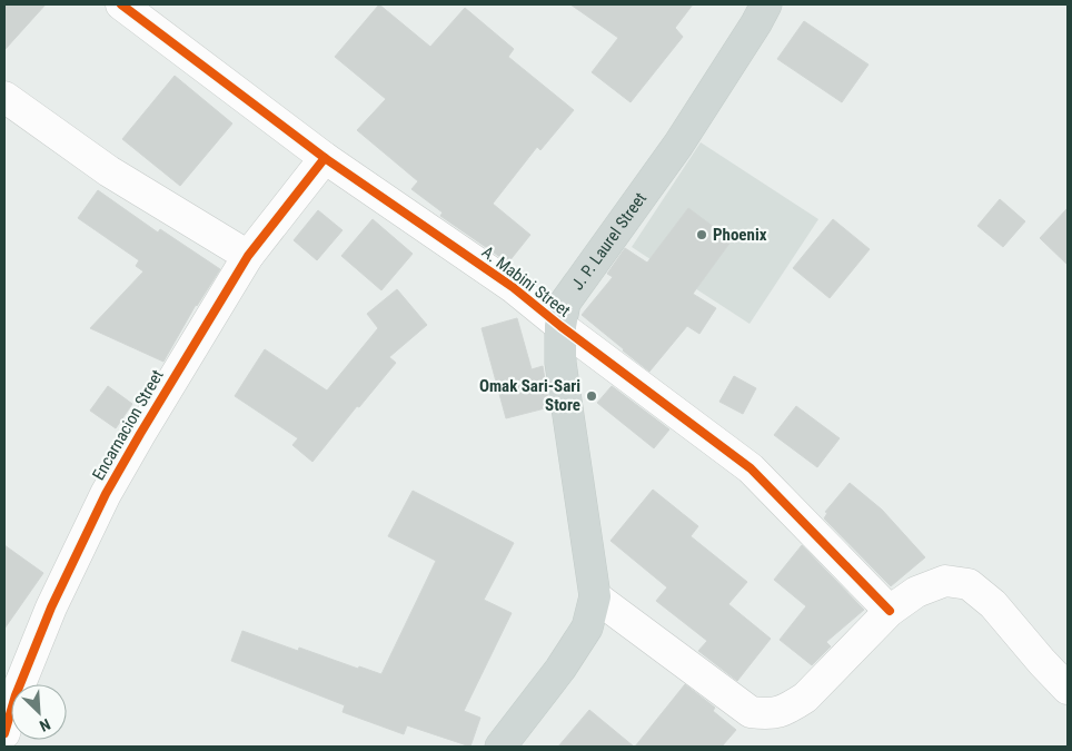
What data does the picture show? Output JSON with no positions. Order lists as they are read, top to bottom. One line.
{"streets":{"main road":["J. P. Laurel Street"],"street":["A. Mabini Street","Encarnacion Street"]},"crossings":[["J. P. Laurel Street","A. Mabini Street"],["A. Mabini Street","Encarnacion Street"]],"places":["Phoenix","Omak Sari-Sari Store"],"north":"bottom right"}
